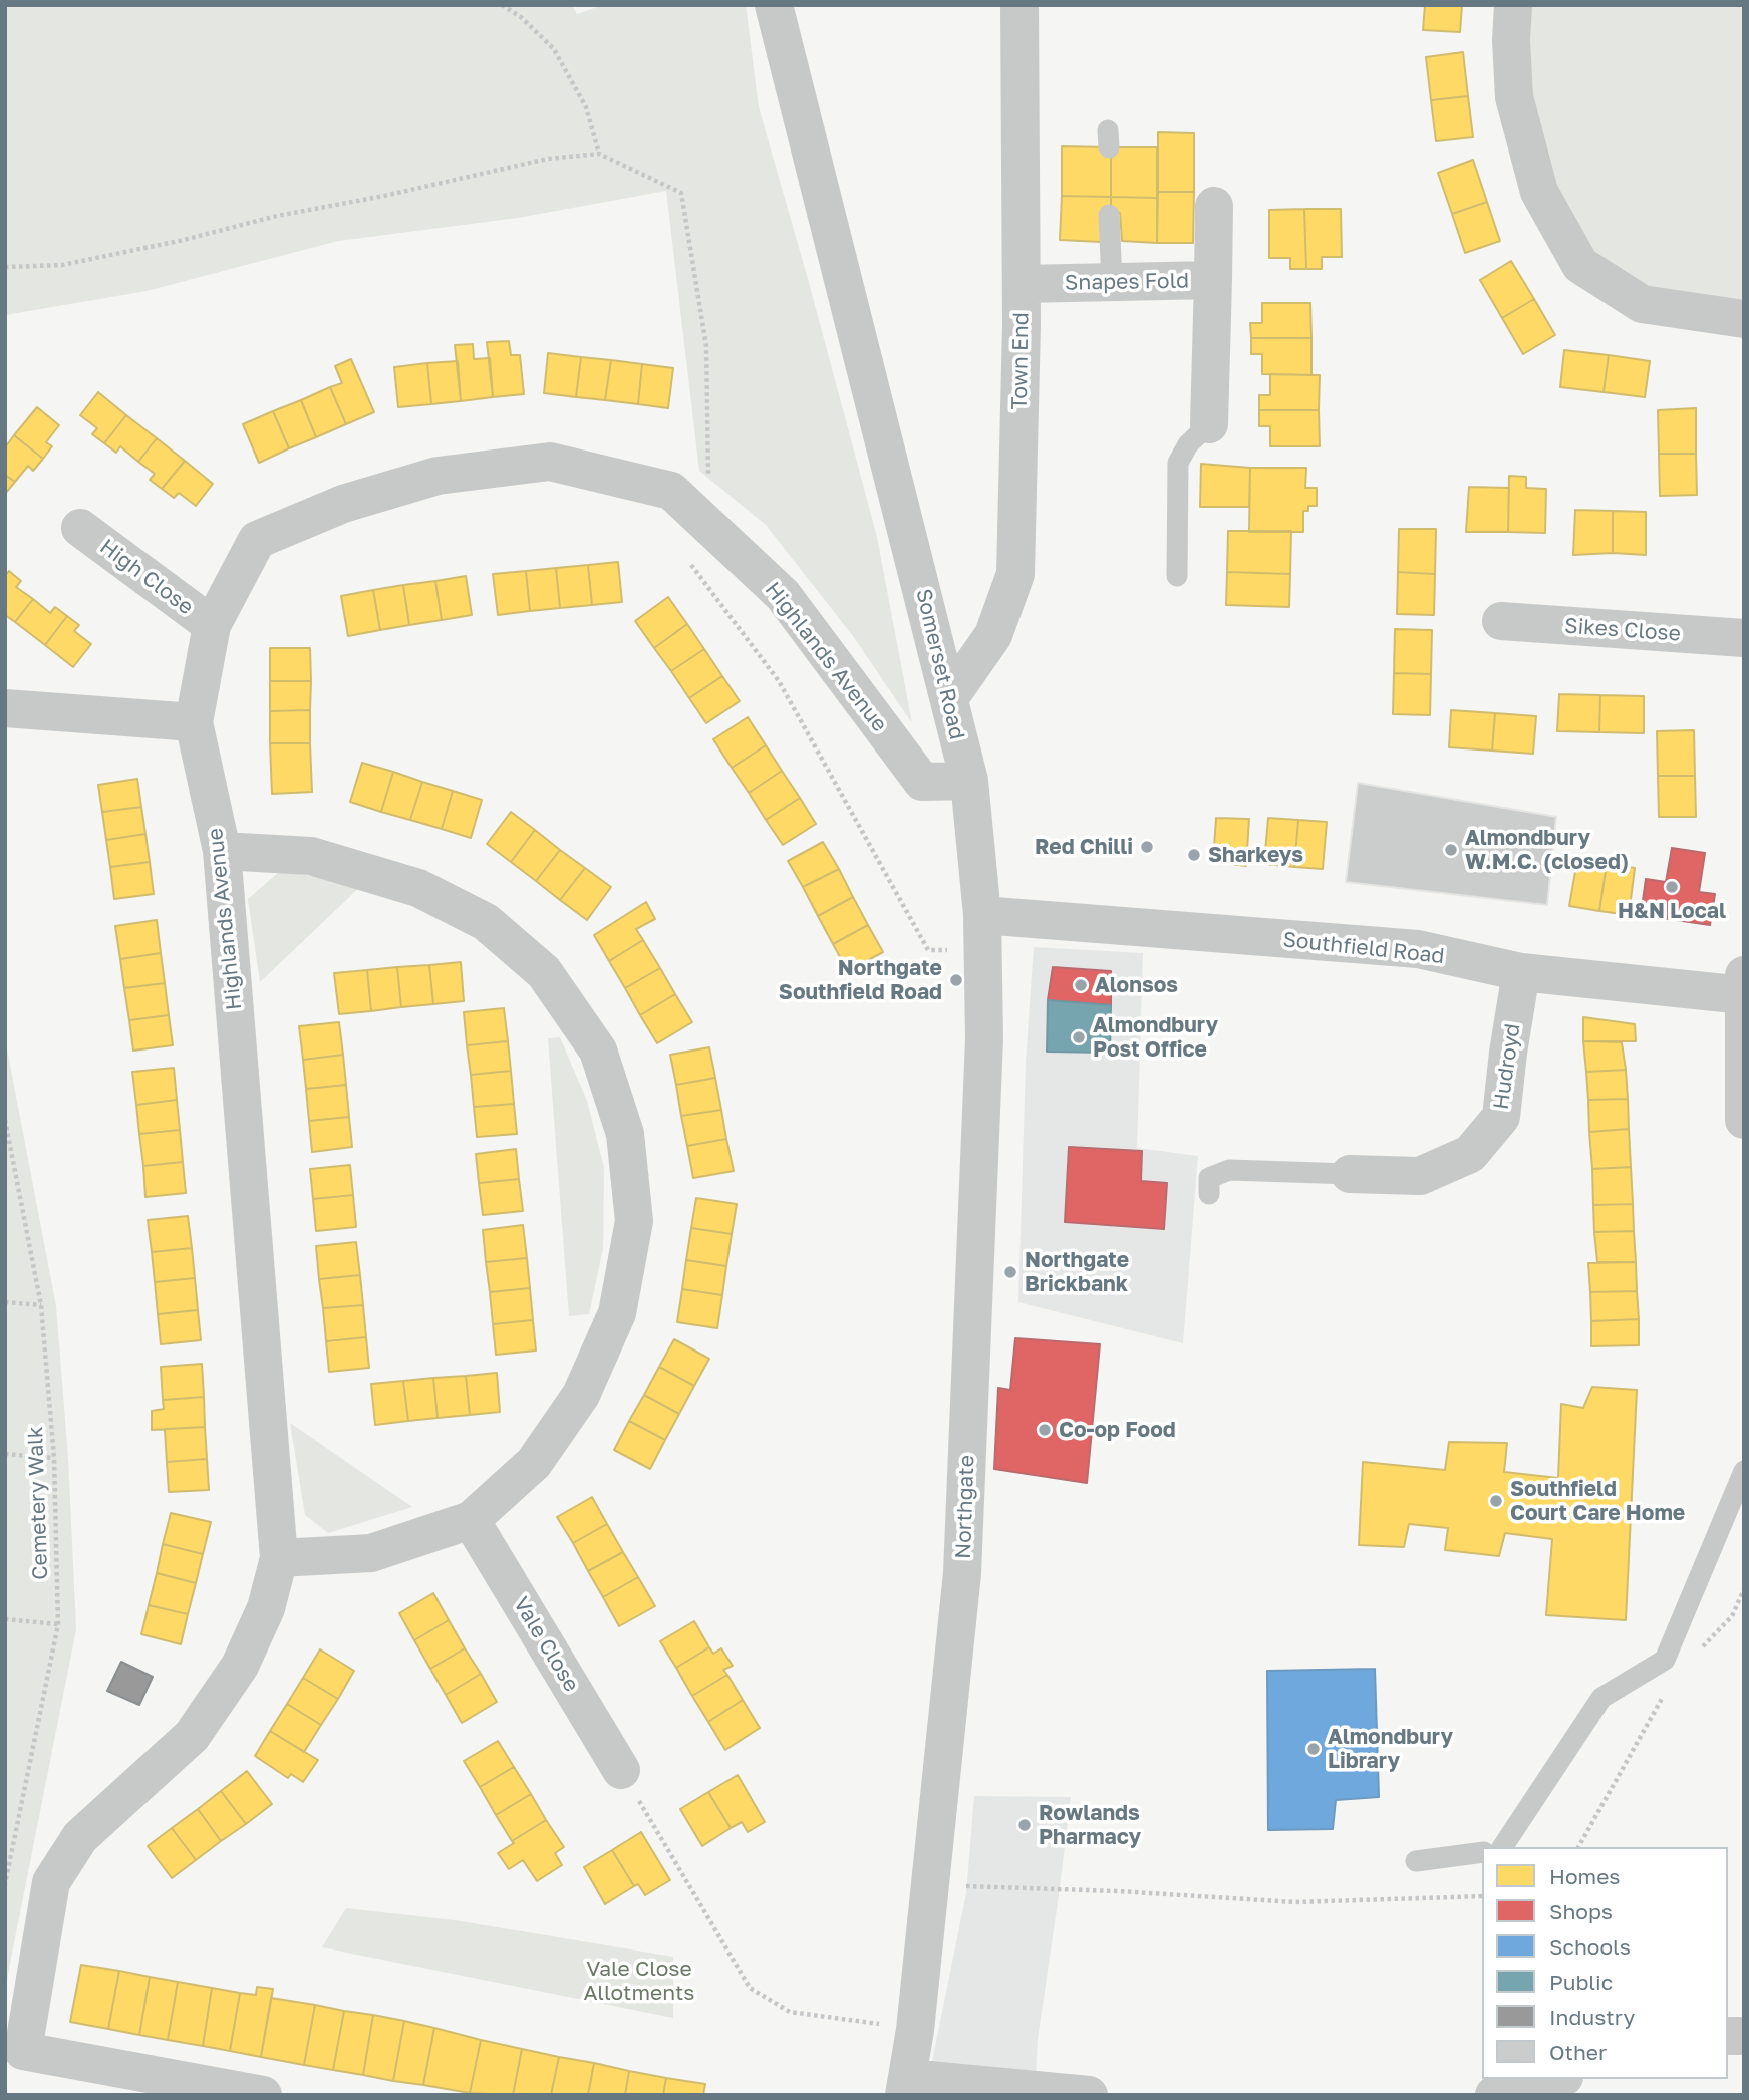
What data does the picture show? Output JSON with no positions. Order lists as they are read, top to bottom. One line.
{"streets":{"street":["Snapes Fold","Town End","High Close","Sikes Close","Highlands Avenue","Somerset Road","Southfield Road","Hudroyd","Northgate","Vale Close"],"path":["Cemetery Walk"]},"crossings":[["Snapes Fold","Town End"],["Town End","Somerset Road"],["High Close","Highlands Avenue"],["Highlands Avenue","Somerset Road"],["Somerset Road","Southfield Road"],["Somerset Road","Northgate"],["Southfield Road","Hudroyd"],["Southfield Road","Northgate"]],"parks":["Vale Close Allotments"],"places":["Red Chilli","Almondbury W.M.C. (closed)","Sharkeys","H&N Local","Northgate Southfield Road","Alonsos","Almondbury Post Office","Northgate Brickbank","Co-op Food","Southfield Court Care Home","Almondbury Library","Rowlands Pharmacy"],"legend":["Homes","Shops","Schools","Public","Industry","Other"]}
